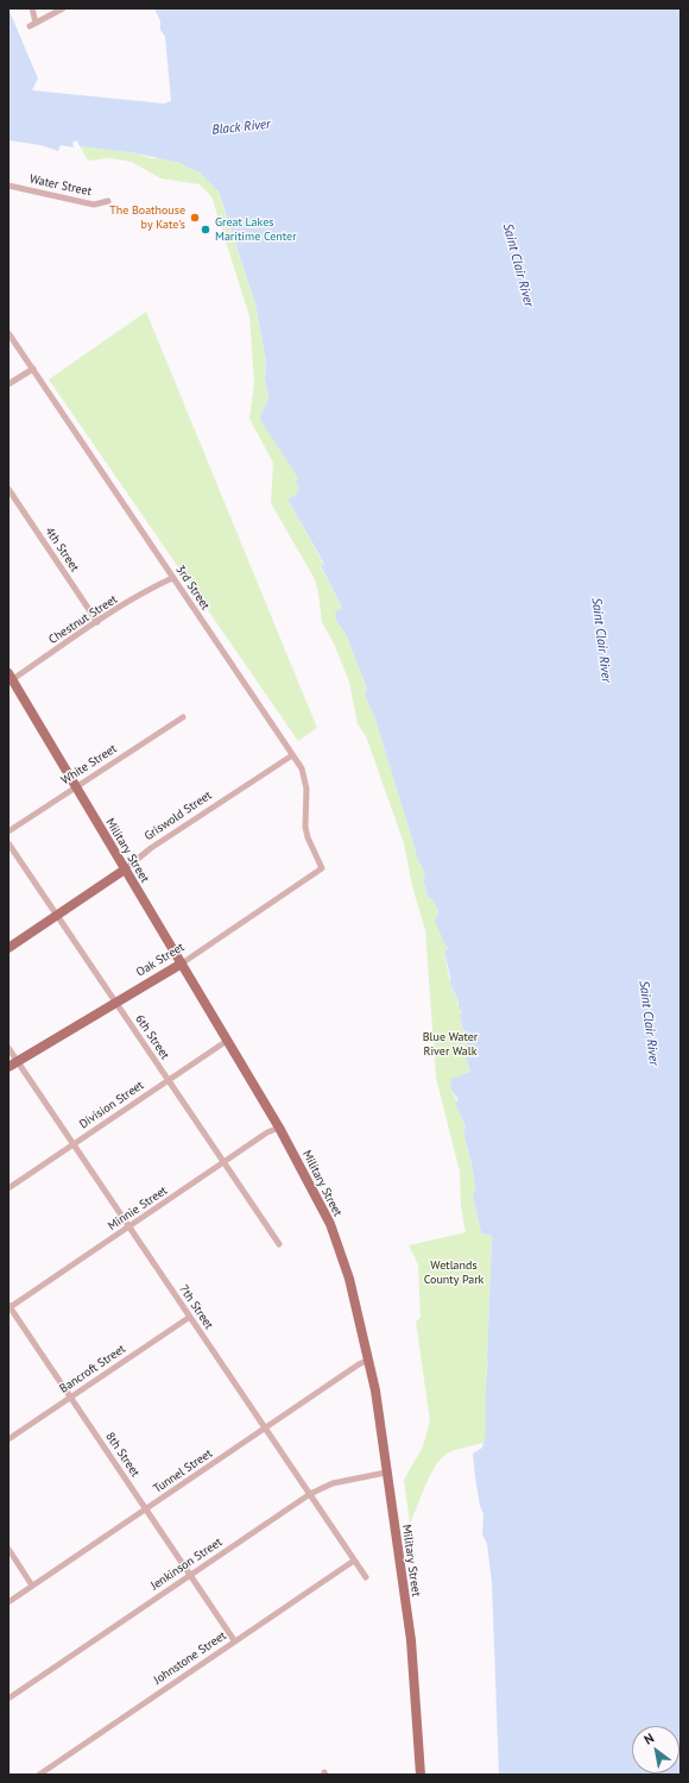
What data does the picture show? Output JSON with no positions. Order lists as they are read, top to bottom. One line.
{"streets":{"main road":["Griswold Street","Military Street","Oak Street"],"street":["Water Street","4th Street","3rd Street","Chestnut Street","White Street","6th Street","Division Street","Minnie Street","7th Street","Bancroft Street","8th Street","Tunnel Street","Jenkinson Street","Johnstone Street"]},"crossings":[["4th Street","Chestnut Street"],["3rd Street","Chestnut Street"],["3rd Street","Griswold Street"],["3rd Street","Oak Street"],["Chestnut Street","Military Street"],["White Street","Military Street"],["Griswold Street","Military Street"],["Griswold Street","6th Street"],["Military Street","Oak Street"],["Military Street","Division Street"],["Military Street","Minnie Street"],["Military Street","Tunnel Street"],["Military Street","Jenkinson Street"],["Oak Street","6th Street"],["Oak Street","7th Street"],["6th Street","Division Street"],["6th Street","Minnie Street"],["Division Street","7th Street"],["Minnie Street","7th Street"],["Minnie Street","8th Street"],["7th Street","Bancroft Street"],["7th Street","Tunnel Street"],["7th Street","Jenkinson Street"],["7th Street","Johnstone Street"],["Bancroft Street","8th Street"],["8th Street","Tunnel Street"],["8th Street","Jenkinson Street"],["8th Street","Johnstone Street"]],"water":["Black River","Saint Clair River"],"parks":["Blue Water River Walk","Wetlands County Park"],"places":["The Boathouse by Kate's","Great Lakes Maritime Center"],"north":"top left"}
